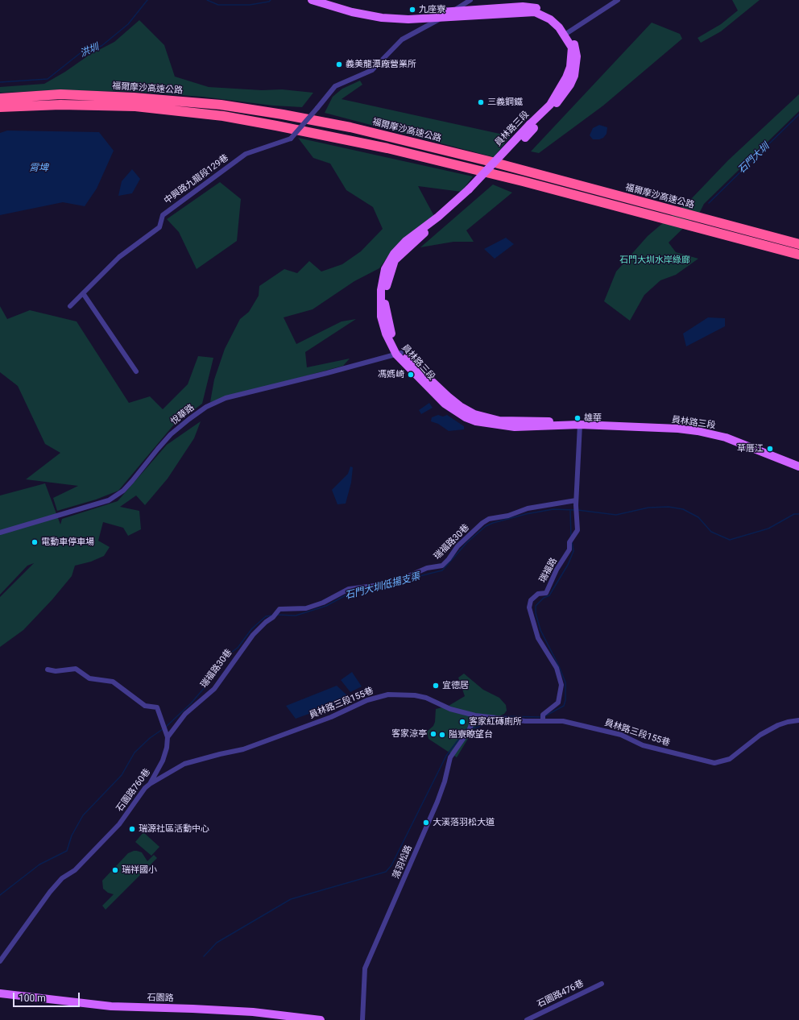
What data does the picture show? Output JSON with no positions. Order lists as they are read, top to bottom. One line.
{"streets":{"highway":["福爾摩沙高速公路"],"main road":["員林路三段","石園路"],"street":["中興路九龍段129巷","悅華路","瑞福路30巷","瑞福路","員林路三段155巷","石園路760巷","落羽松路","石園路476巷"]},"crossings":[["員林路三段","悅華路"],["員林路三段","瑞福路"],["瑞福路30巷","瑞福路"],["瑞福路30巷","石園路760巷"],["瑞福路","員林路三段155巷"],["員林路三段155巷","石園路760巷"],["員林路三段155巷","落羽松路"]],"water":["洪圳","石門大圳","霄埤","石門大圳低揚支渠"],"parks":["石門大圳水岸綠廊"],"places":["九座寮","義美龍潭廠營業所","三義鋼鐵","馮媽崎","雄華","草厝江","電動車停車場","宜德居","客家紅磚廁所","客家涼亭","隘寮瞭望台","大溪落羽松大道","瑞源社區活動中心","瑞祥國小"],"scale_bar":"100 m"}
